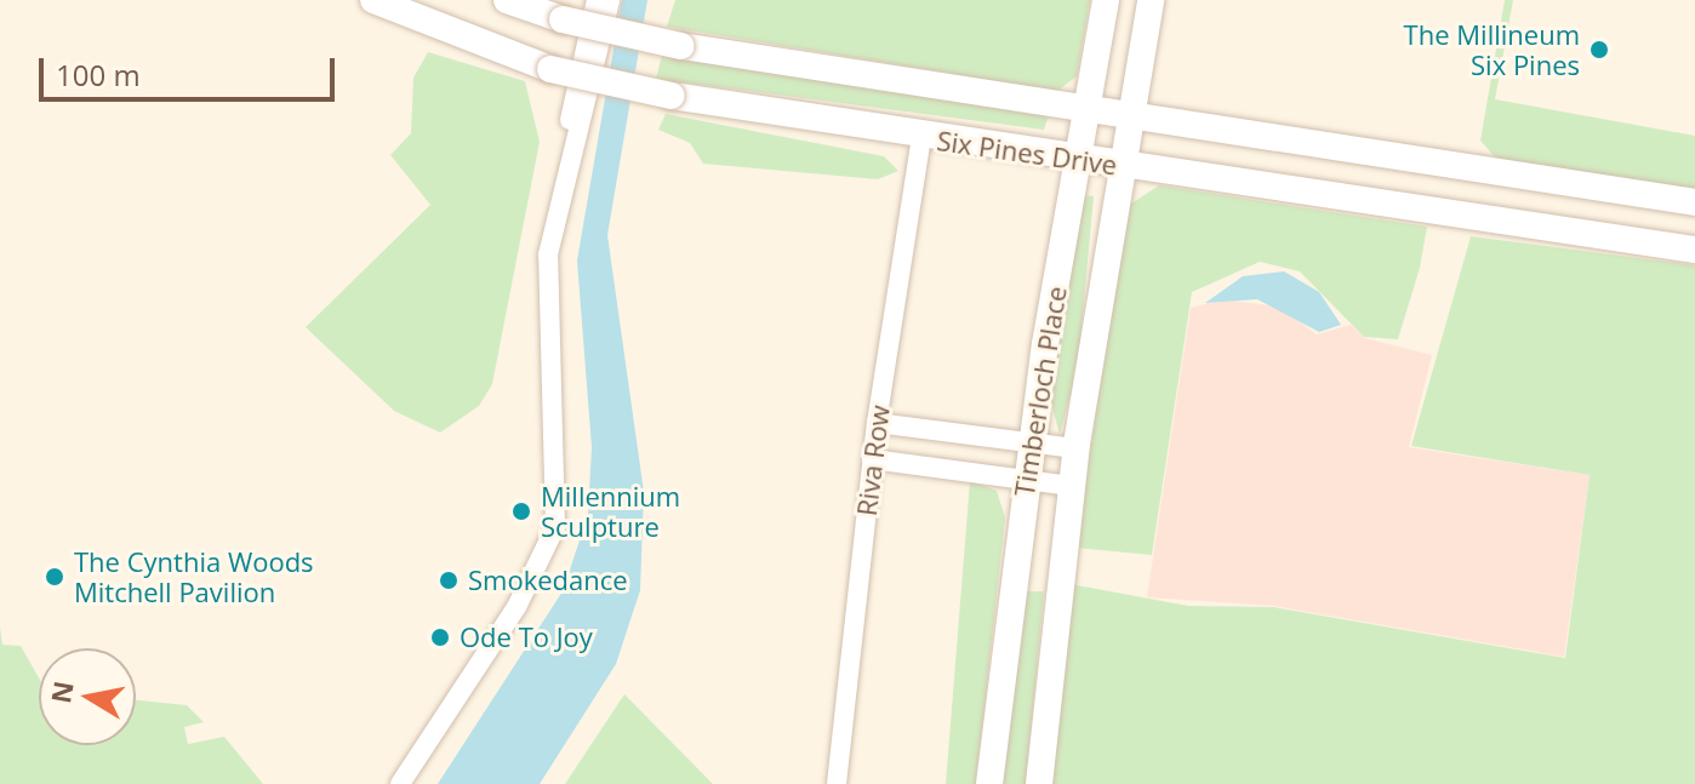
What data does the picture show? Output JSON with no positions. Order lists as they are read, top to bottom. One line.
{"streets":{"street":["Six Pines Drive","Timberloch Place","Riva Row"]},"crossings":[["Six Pines Drive","Timberloch Place"],["Six Pines Drive","Riva Row"]],"places":["The Millineum Six Pines","Millennium Sculpture","The Cynthia Woods Mitchell Pavilion","Smokedance","Ode To Joy"],"scale_bar":"100 m","north":"left"}
